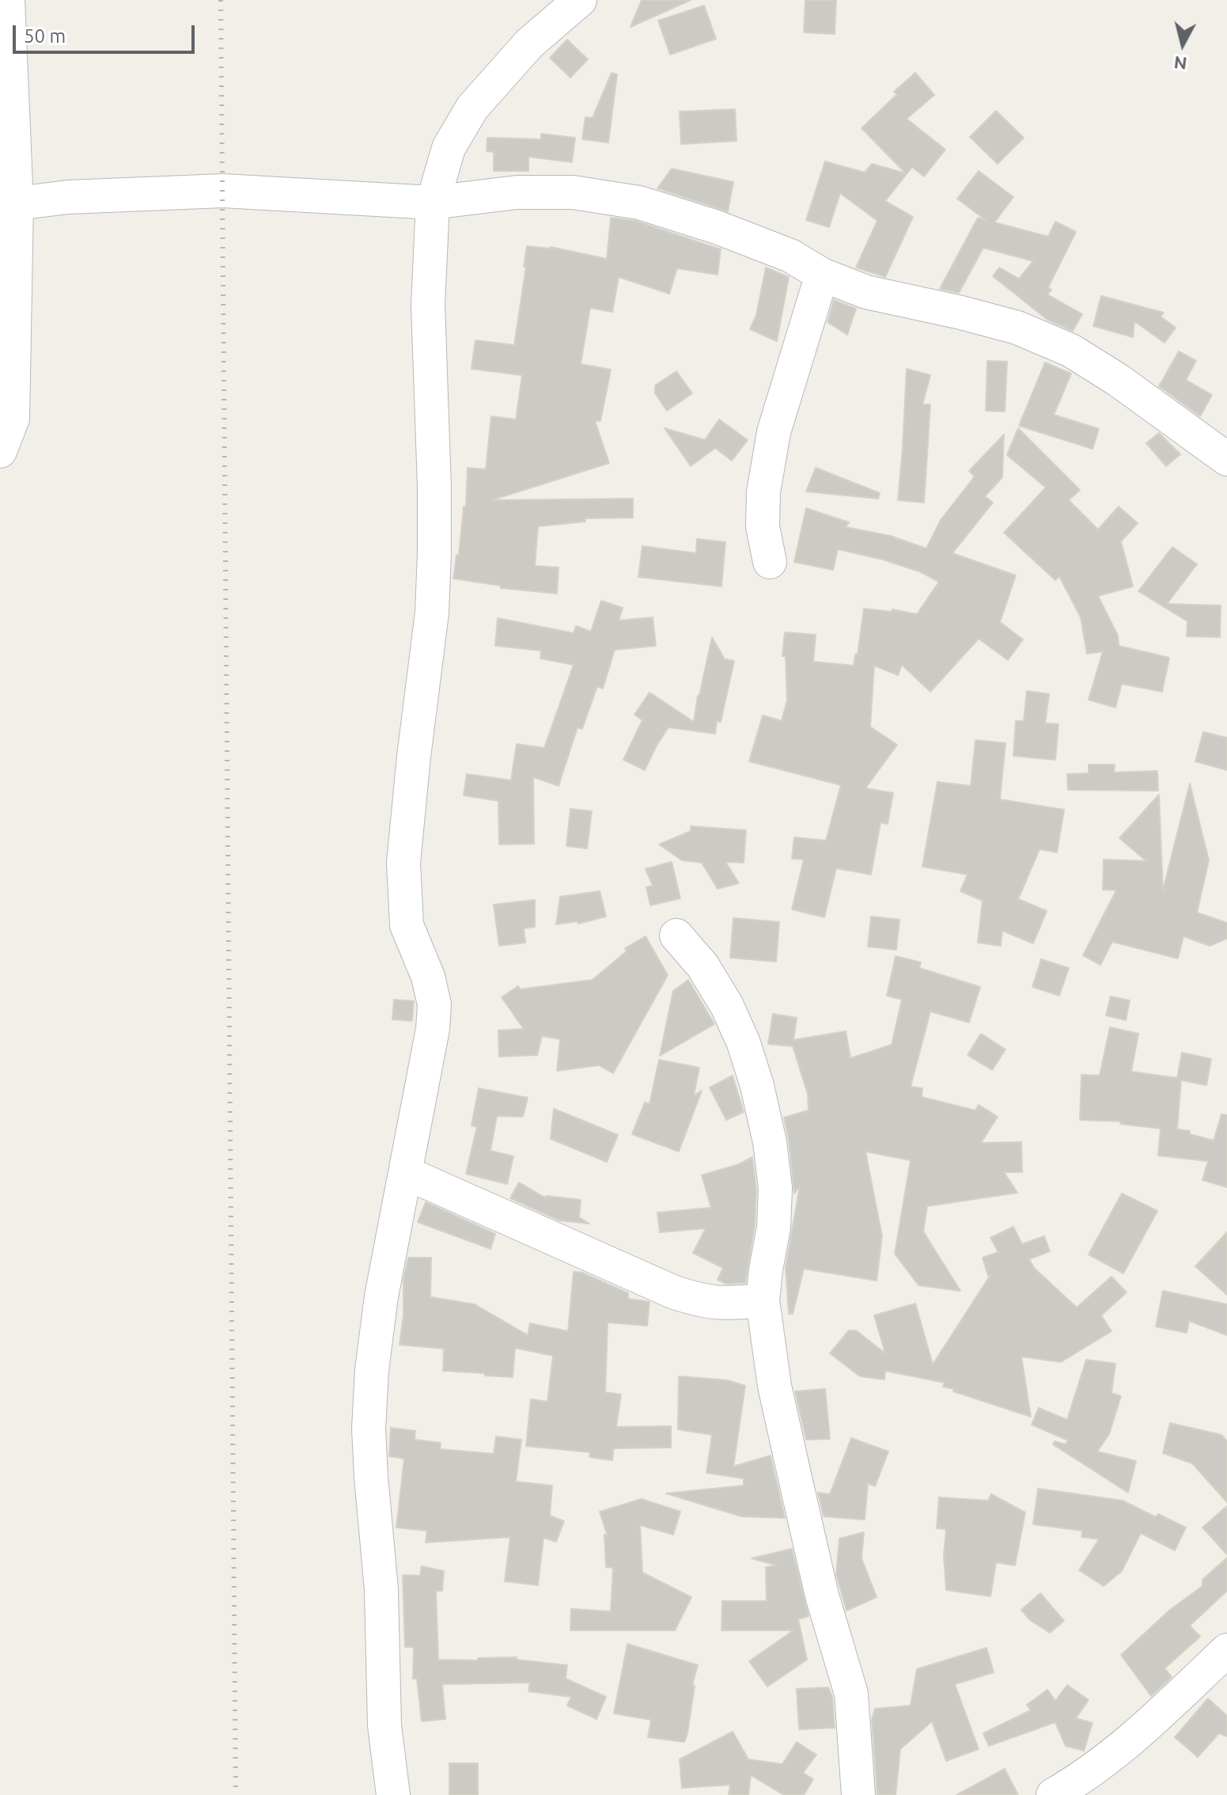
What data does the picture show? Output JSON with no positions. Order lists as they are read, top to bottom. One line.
{"scale_bar":"50 m","north":"bottom"}
